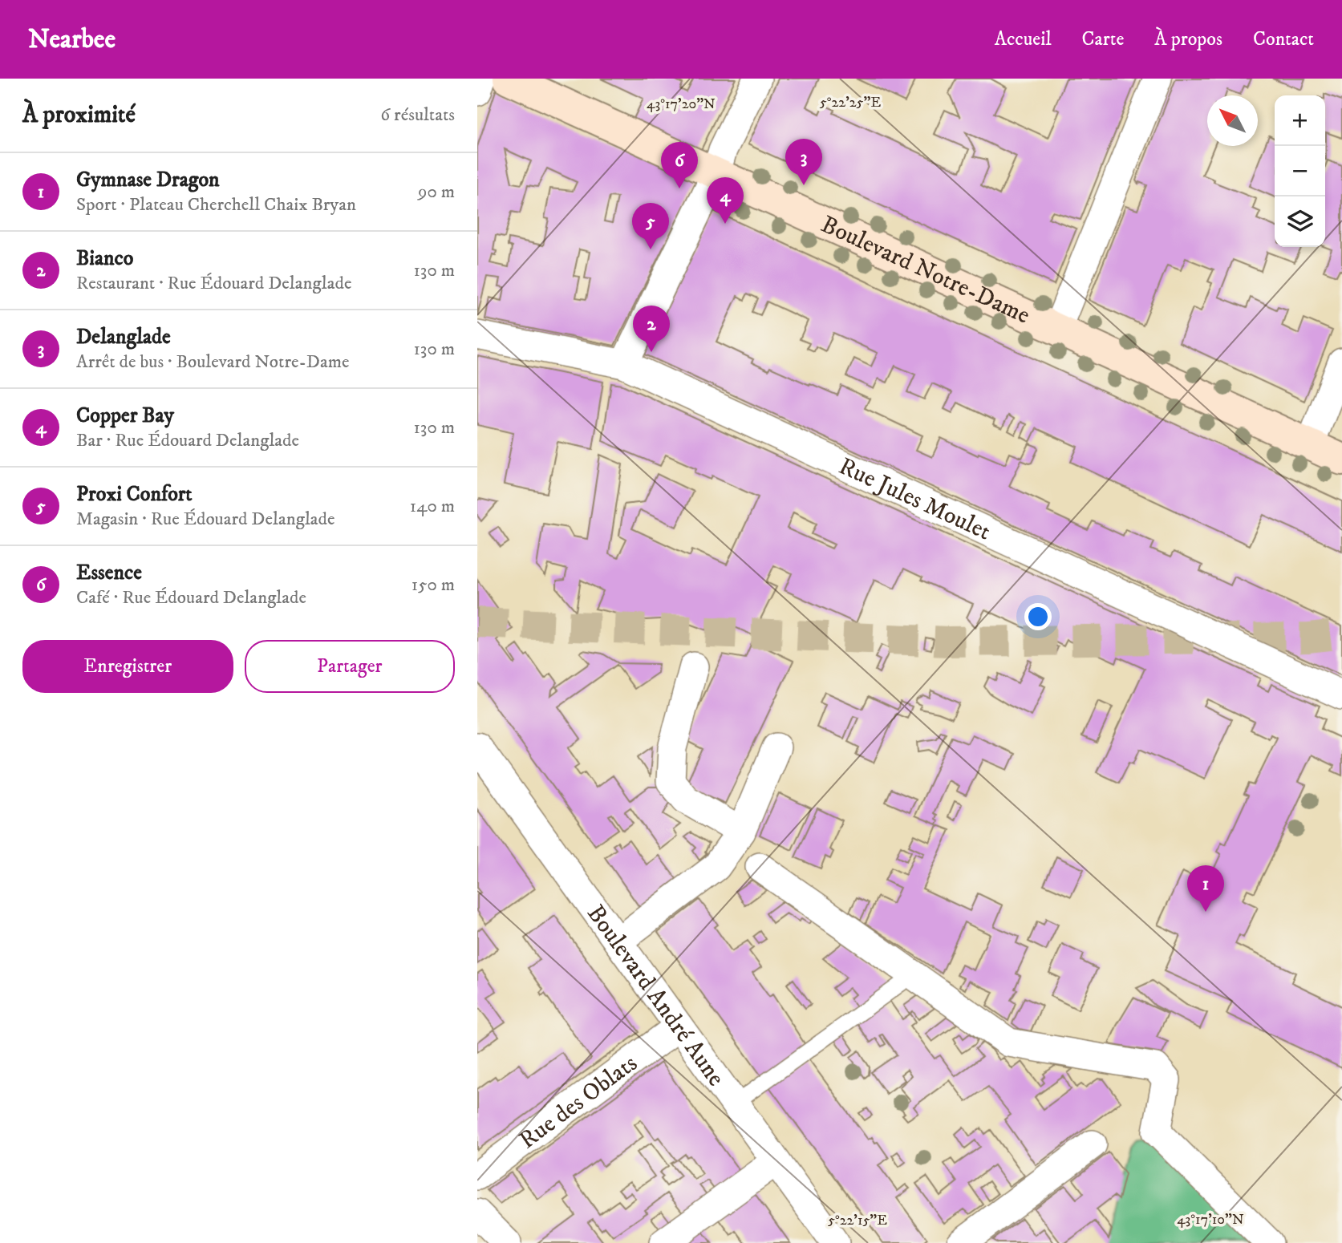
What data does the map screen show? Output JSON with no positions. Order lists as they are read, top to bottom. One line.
{"streets":{"street":["Boulevard Notre-Dame","Rue Jules Moulet","Boulevard André Aune","Rue des Oblats"]},"crossings":[["Boulevard André Aune","Rue des Oblats"]],"north":"top left","page":{"header":"Nearbee","nav":["Accueil","Carte","À propos","Contact"],"heading":["À proximité","6 résultats"],"map_buttons":["+","−"],"pins":["3","6","4","5","2","1"],"list":[{"mark":"1","name":"Gymnase Dragon","note":"Sport · Plateau Cherchell Chaix Bryan","value":"90 m"},{"mark":"2","name":"Bianco","note":"Restaurant · Rue Édouard Delanglade","value":"130 m"},{"mark":"3","name":"Delanglade","note":"Arrêt de bus · Boulevard Notre-Dame","value":"130 m"},{"mark":"4","name":"Copper Bay","note":"Bar · Rue Édouard Delanglade","value":"130 m"},{"mark":"5","name":"Proxi Confort","note":"Magasin · Rue Édouard Delanglade","value":"140 m"},{"mark":"6","name":"Essence","note":"Café · Rue Édouard Delanglade","value":"150 m"}],"buttons":["Enregistrer","Partager"]},"coordinates":["5°22'25\"E","43°17'20\"N","43°17'10\"N","5°22'15\"E"]}
